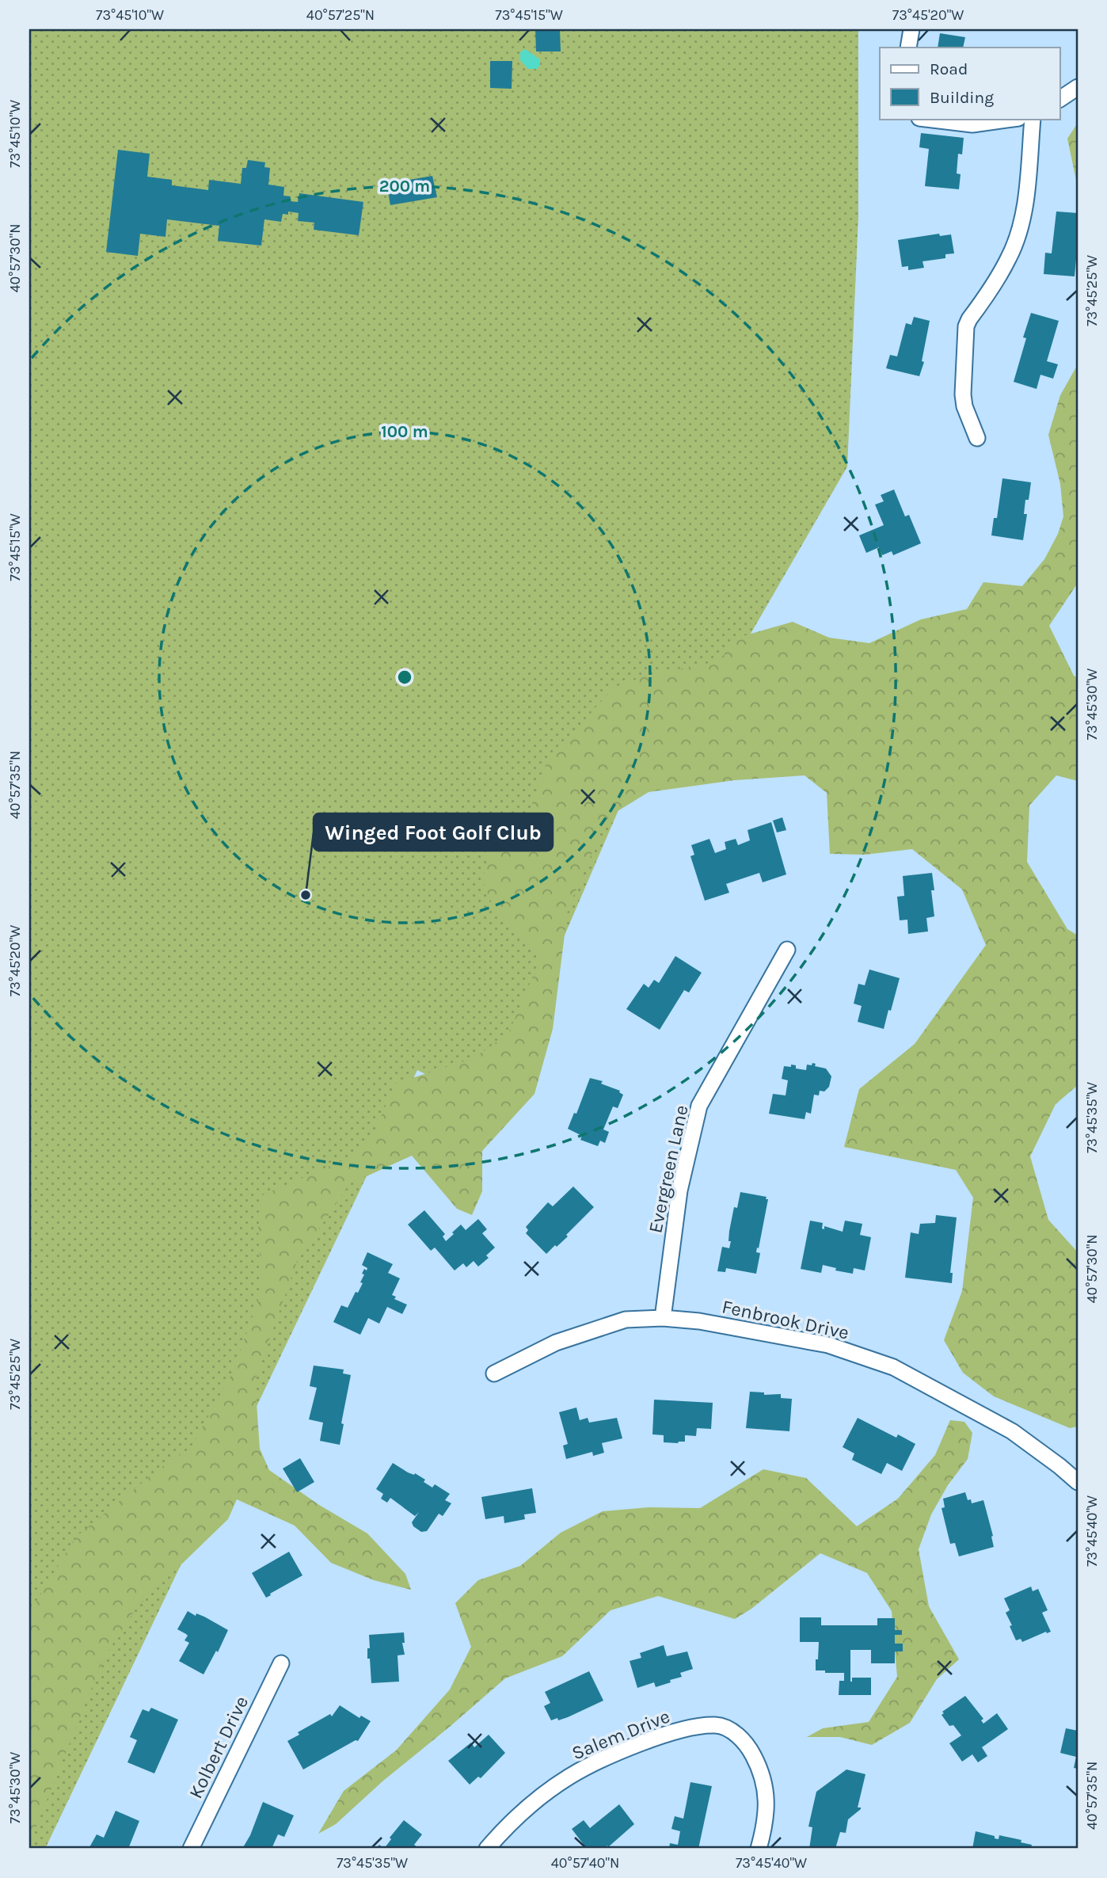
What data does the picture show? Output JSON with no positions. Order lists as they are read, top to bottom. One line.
{"streets":{"street":["Evergreen Lane","Fenbrook Drive","Salem Drive","Kolbert Drive"]},"crossings":[["Evergreen Lane","Fenbrook Drive"]],"places":["Winged Foot Golf Club"],"legend":["Road","Building"],"coordinates":["73°45'10\"W","40°57'25\"N","73°45'15\"W","73°45'20\"W","40°57'30\"N","73°45'25\"W","73°45'30\"W","40°57'35\"N","73°45'35\"W","73°45'40\"W","40°57'40\"N"],"rings":["200 m","100 m"]}
